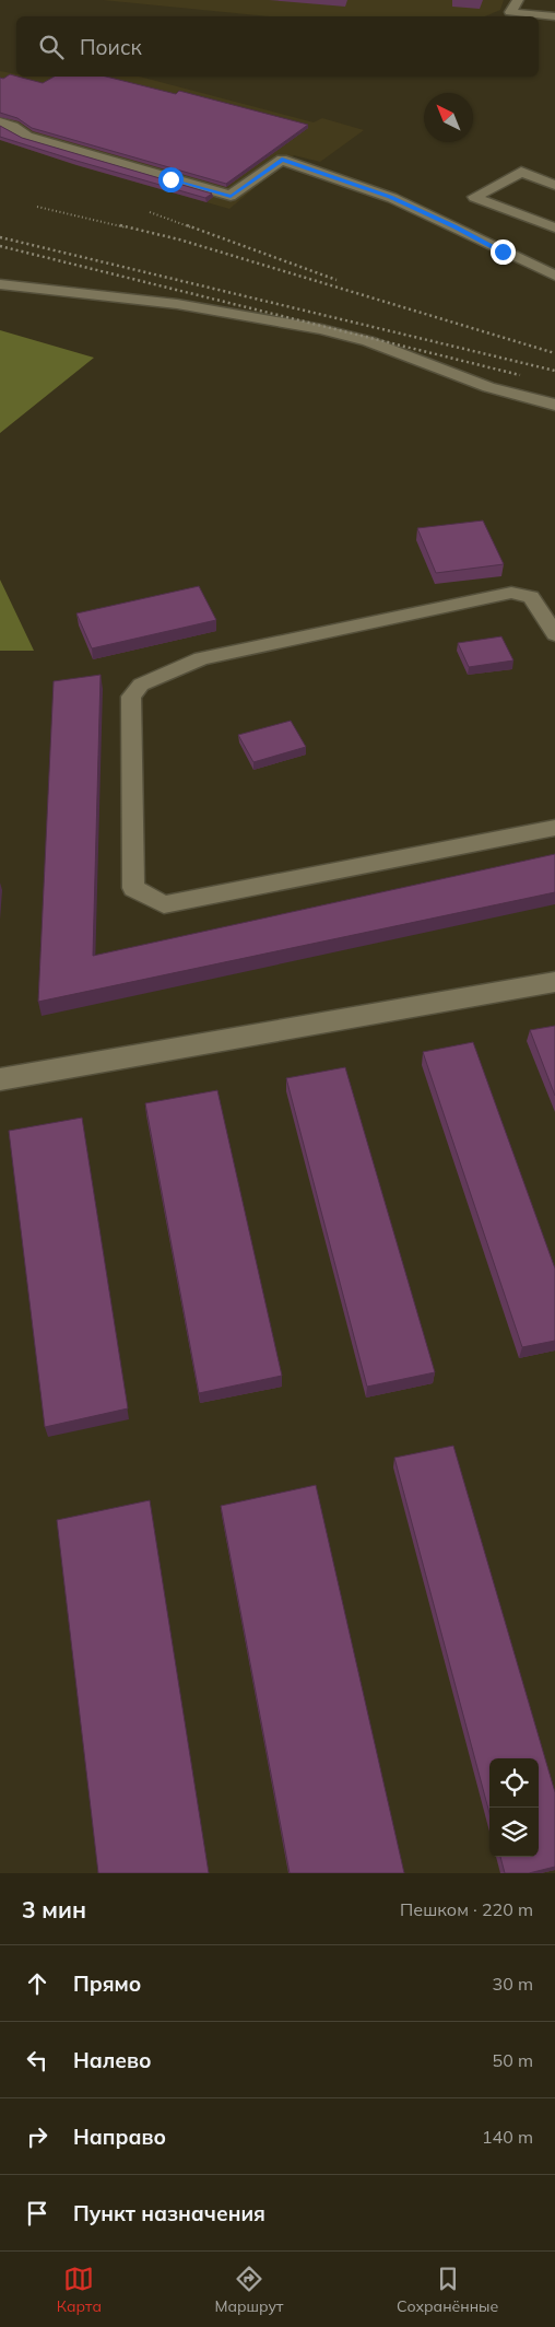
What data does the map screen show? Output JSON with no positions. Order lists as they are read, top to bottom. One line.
{"north":"top left","page":{"search":"Поиск","heading":["3 мин","Пешком · 220 m"],"list":[["Прямо","30 m"],["Налево","50 m"],["Направо","140 m"],"Пункт назначения"],"nav":["Карта","Маршрут","Сохранённые"]}}
